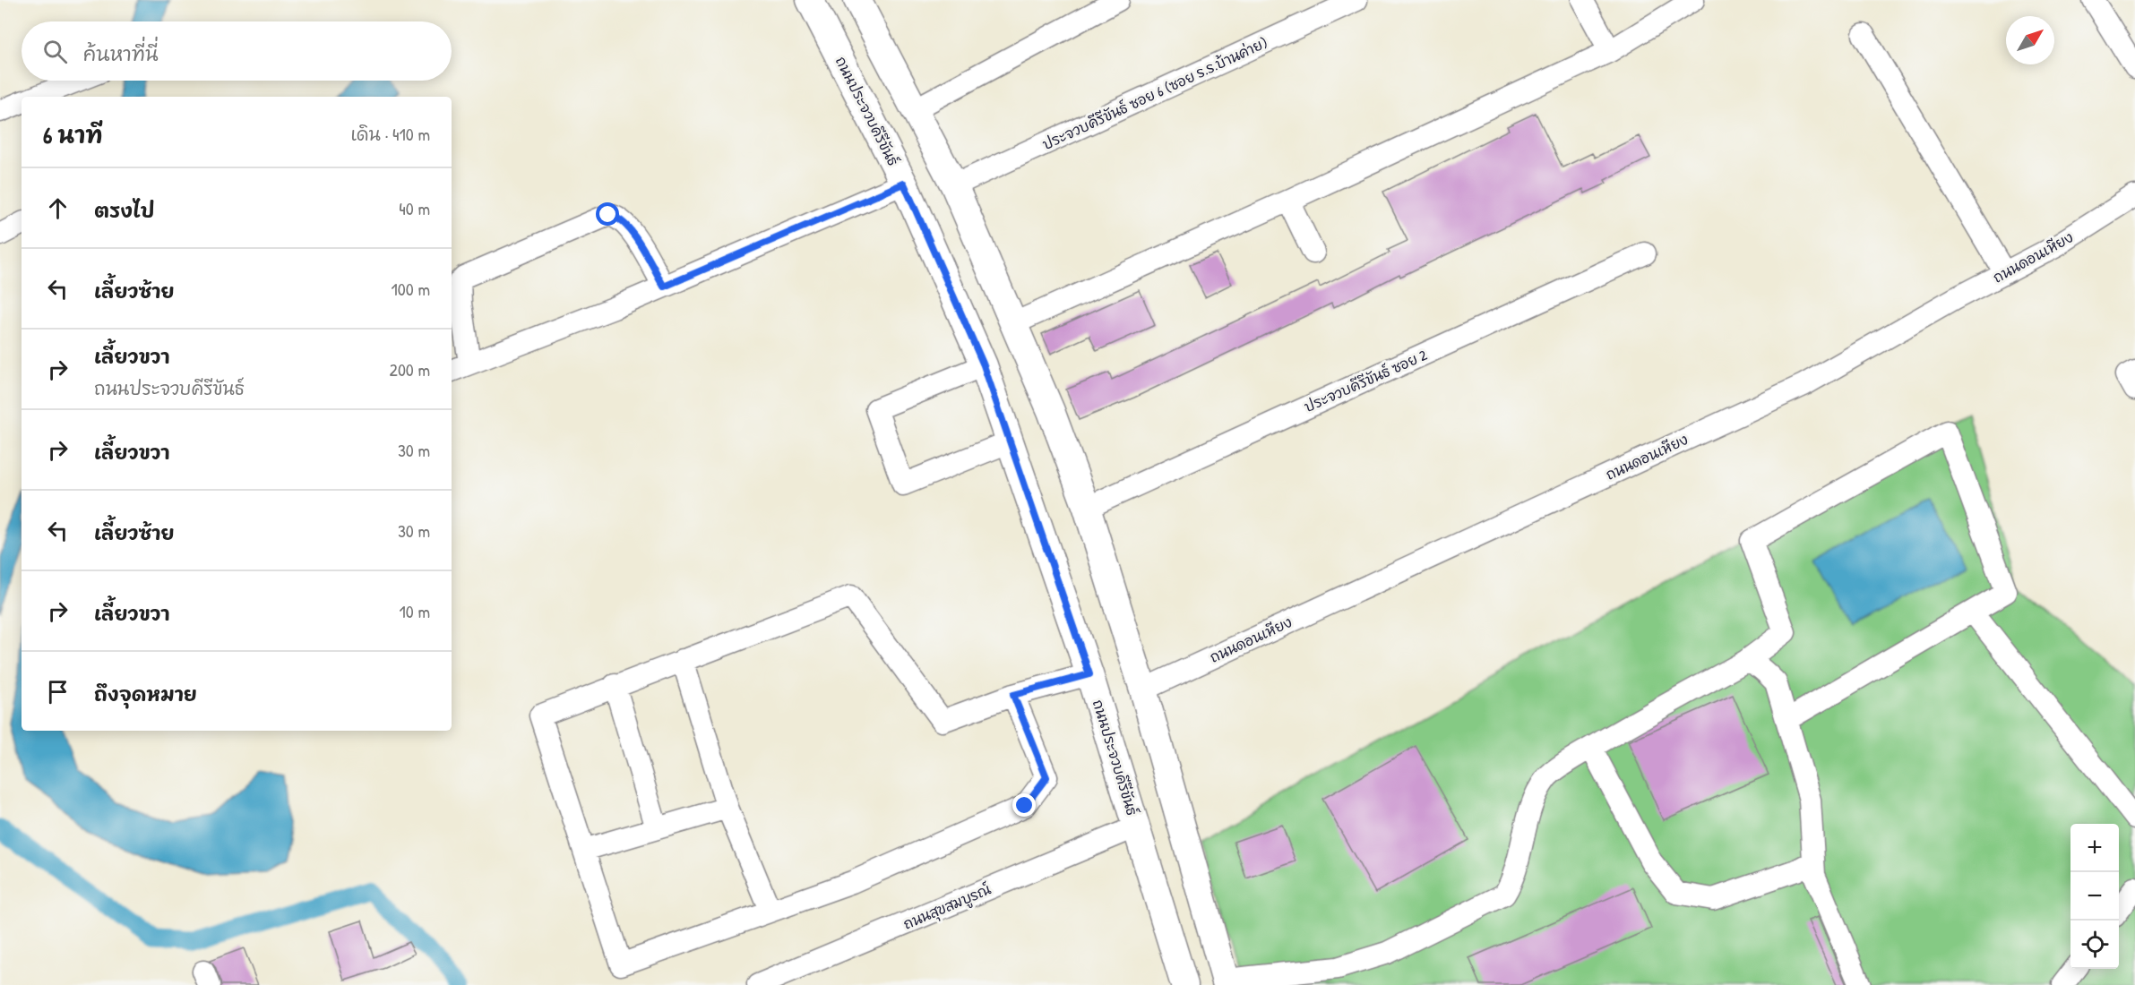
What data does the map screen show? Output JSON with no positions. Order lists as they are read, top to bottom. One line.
{"streets":{"main road":["ถนนประจวบคีรีขันธ์"],"street":["ประจวบคีรีขันธ์ ซอย 6 (ซอย ร.ร.บ้านค่าย)","ถนนดอนเหียง","ประจวบคีรีขันธ์ ซอย 2","ถนนสุขสมบูรณ์"]},"crossings":[["ถนนประจวบคีรีขันธ์","ถนนสุขสมบูรณ์"]],"north":"top right","page":{"search":"ค้นหาที่นี่","heading":["6 นาที","เดิน · 410 m"],"list":[["ตรงไป","40 m"],["เลี้ยวซ้าย","100 m"],["เลี้ยวขวา","ถนนประจวบคีรีขันธ์","200 m"],["เลี้ยวขวา","30 m"],["เลี้ยวซ้าย","30 m"],["เลี้ยวขวา","10 m"],"ถึงจุดหมาย"],"map_buttons":["+","−"]}}
